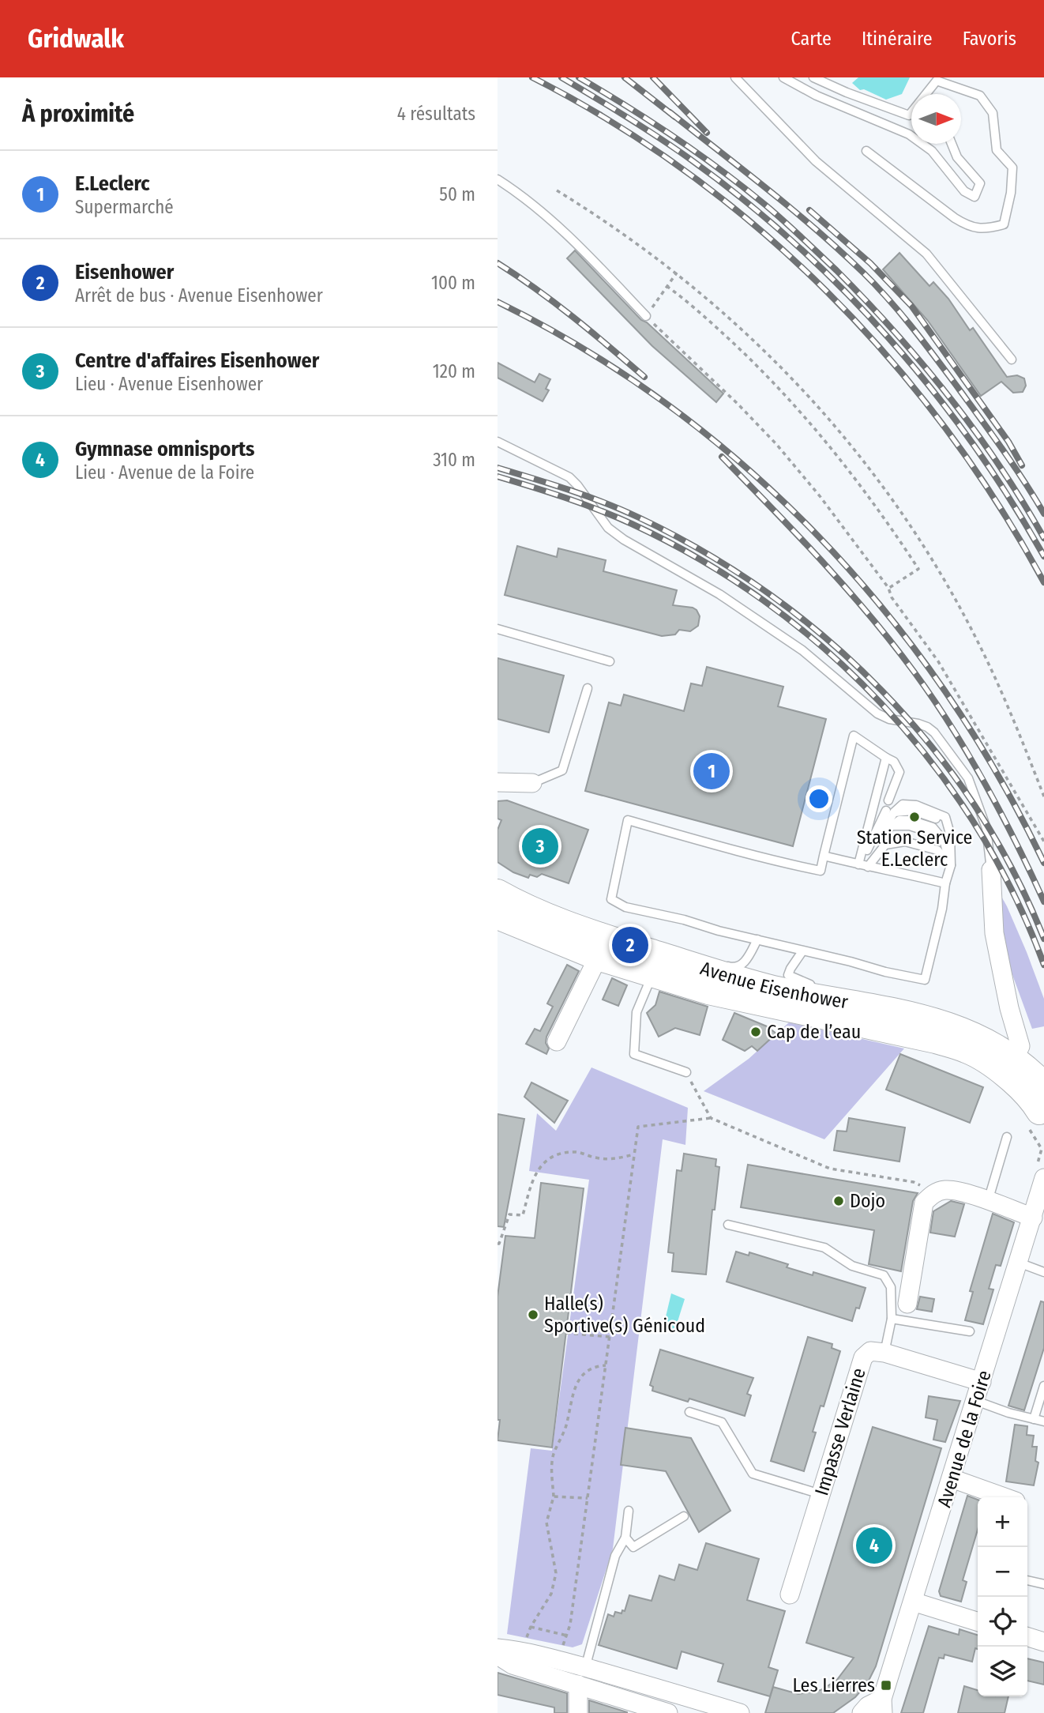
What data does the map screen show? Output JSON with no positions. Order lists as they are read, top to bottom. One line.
{"streets":{"main road":["Avenue Eisenhower"],"street":["Impasse Verlaine","Avenue de la Foire"]},"crossings":[["Impasse Verlaine","Avenue de la Foire"]],"places":{"other":["Station Service E.Leclerc","Cap de l’eau","Dojo","Halle(s) Sportive(s) Génicoud"],"transit":["Les Lierres"]},"north":"right","page":{"header":"Gridwalk","nav":["Carte","Itinéraire","Favoris"],"heading":["À proximité","4 résultats"],"list":[{"mark":"1","name":"E.Leclerc","note":"Supermarché","value":"50 m"},{"mark":"2","name":"Eisenhower","note":"Arrêt de bus · Avenue Eisenhower","value":"100 m"},{"mark":"3","name":"Centre d'affaires Eisenhower","note":"Lieu · Avenue Eisenhower","value":"120 m"},{"mark":"4","name":"Gymnase omnisports","note":"Lieu · Avenue de la Foire","value":"310 m"}],"pins":["1","3","2","4"],"map_buttons":["+","−"]}}
